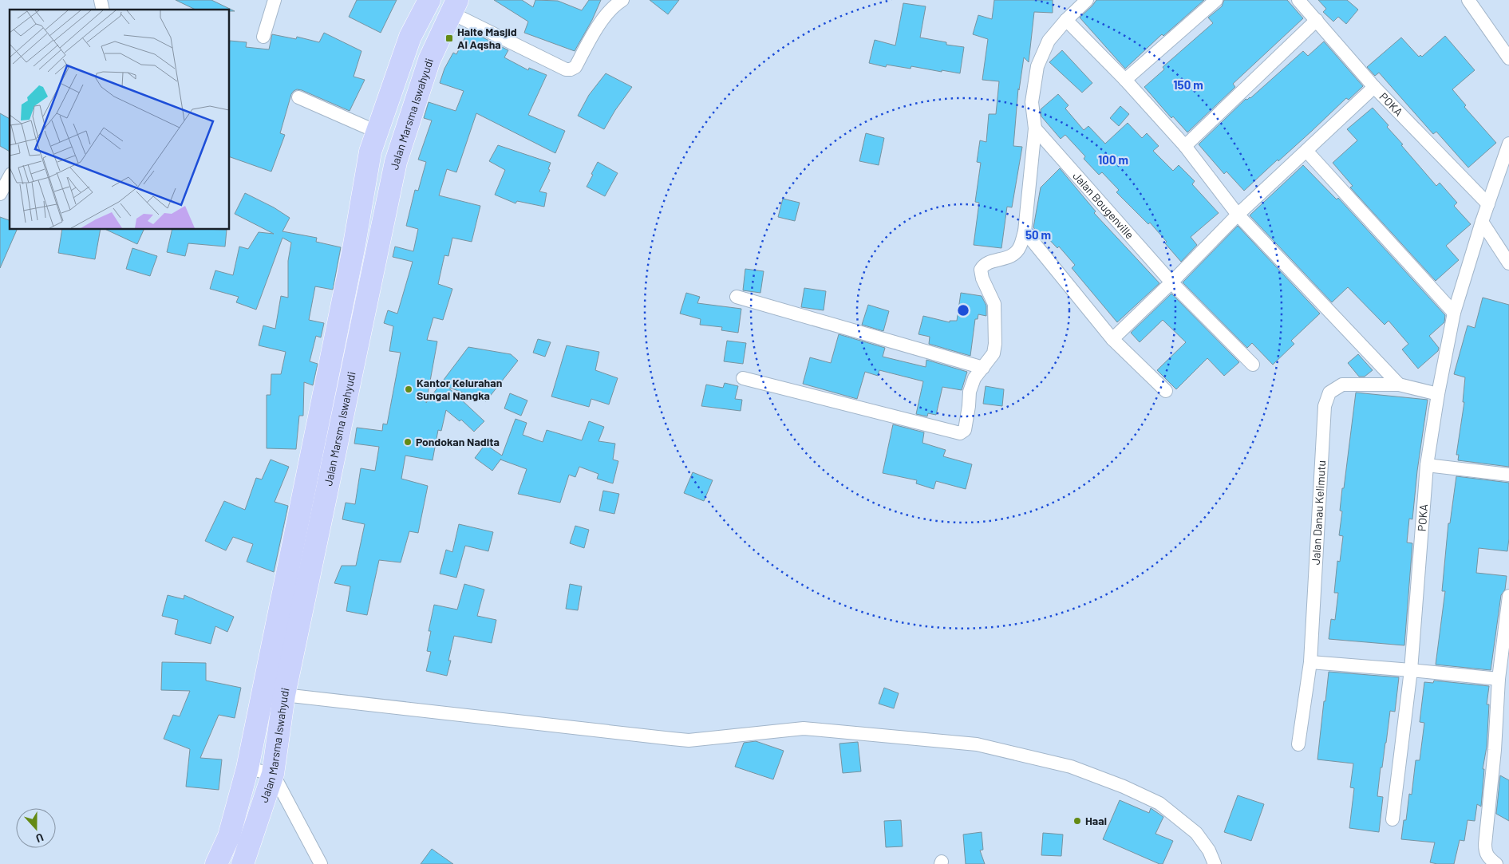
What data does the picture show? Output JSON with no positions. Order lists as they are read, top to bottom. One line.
{"streets":{"highway":["Jalan Marsma Iswahyudi"],"street":["POKA","Jalan Bougenville","Jalan Danau Kelimutu"]},"crossings":[["POKA","Jalan Danau Kelimutu"]],"places":{"transit":["Halte Masjid Al Aqsha"],"other":["Kantor Kelurahan Sungai Nangka","Pondokan Nadita","Haai"]},"north":"bottom","rings":["150 m","100 m","50 m"]}
